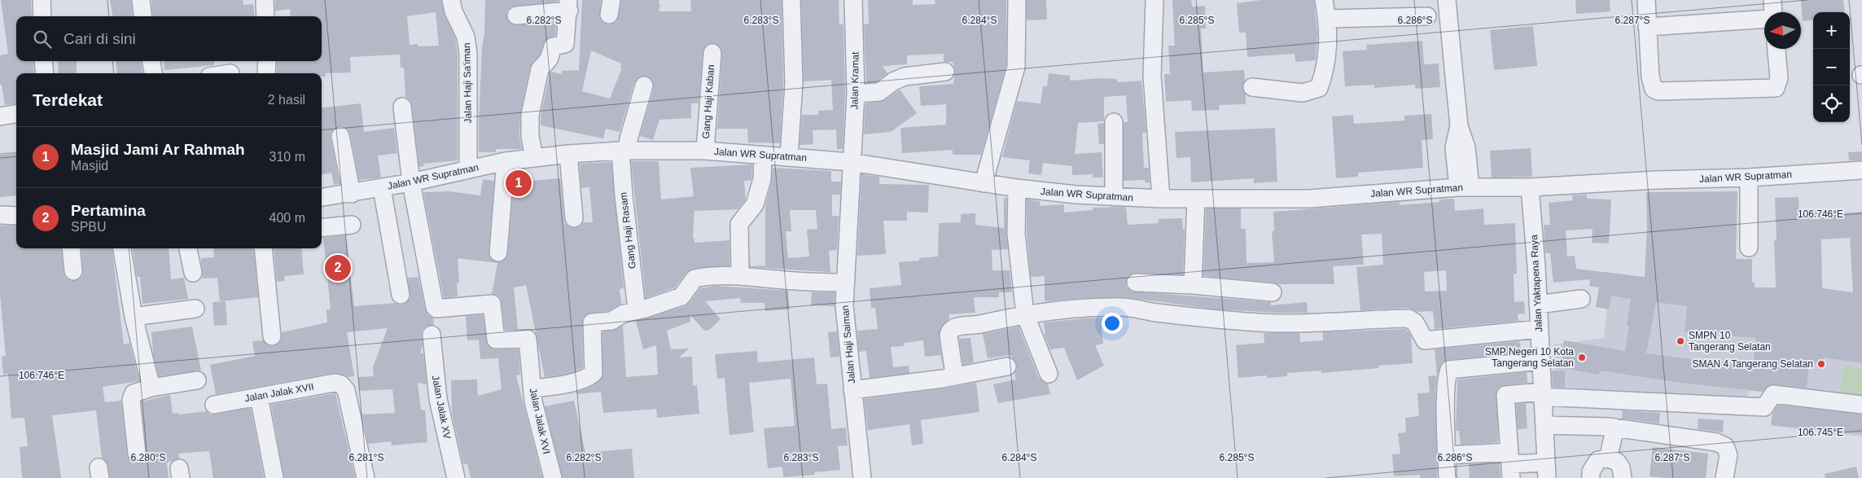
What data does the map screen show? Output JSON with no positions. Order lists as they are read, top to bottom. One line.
{"streets":{"street":["Jalan Kramat","Jalan Haji Sa'iman","Gang Haji Kaban","Jalan WR Supratman","Gang Haji Rasam","Jalan Yaktapena Raya","Jalan Haji Saiman","Jalan Jalak XVII","Jalan Jalak XV","Jalan Jalak XVI"]},"crossings":[["Jalan Kramat","Jalan WR Supratman"],["Jalan Kramat","Jalan Haji Saiman"],["Jalan Haji Sa'iman","Jalan WR Supratman"],["Gang Haji Kaban","Jalan WR Supratman"],["Jalan WR Supratman","Gang Haji Rasam"],["Jalan WR Supratman","Jalan Yaktapena Raya"],["Jalan WR Supratman","Jalan Haji Saiman"],["Jalan WR Supratman","Jalan Jalak XVI"]],"places":["SMPN 10 Tangerang Selatan","SMP Negeri 10 Kota Tangerang Selatan","SMAN 4 Tangerang Selatan"],"north":"left","page":{"map_buttons":["+","−"],"search":"Cari di sini","heading":["Terdekat","2 hasil"],"list":[{"mark":"1","name":"Masjid Jami Ar Rahmah","note":"Masjid","value":"310 m"},{"mark":"2","name":"Pertamina","note":"SPBU","value":"400 m"}],"pins":["1","2"]},"coordinates":["6.282°S","6.283°S","6.284°S","6.285°S","6.286°S","6.287°S","106.746°E","106.745°E","6.280°S","6.281°S"]}
